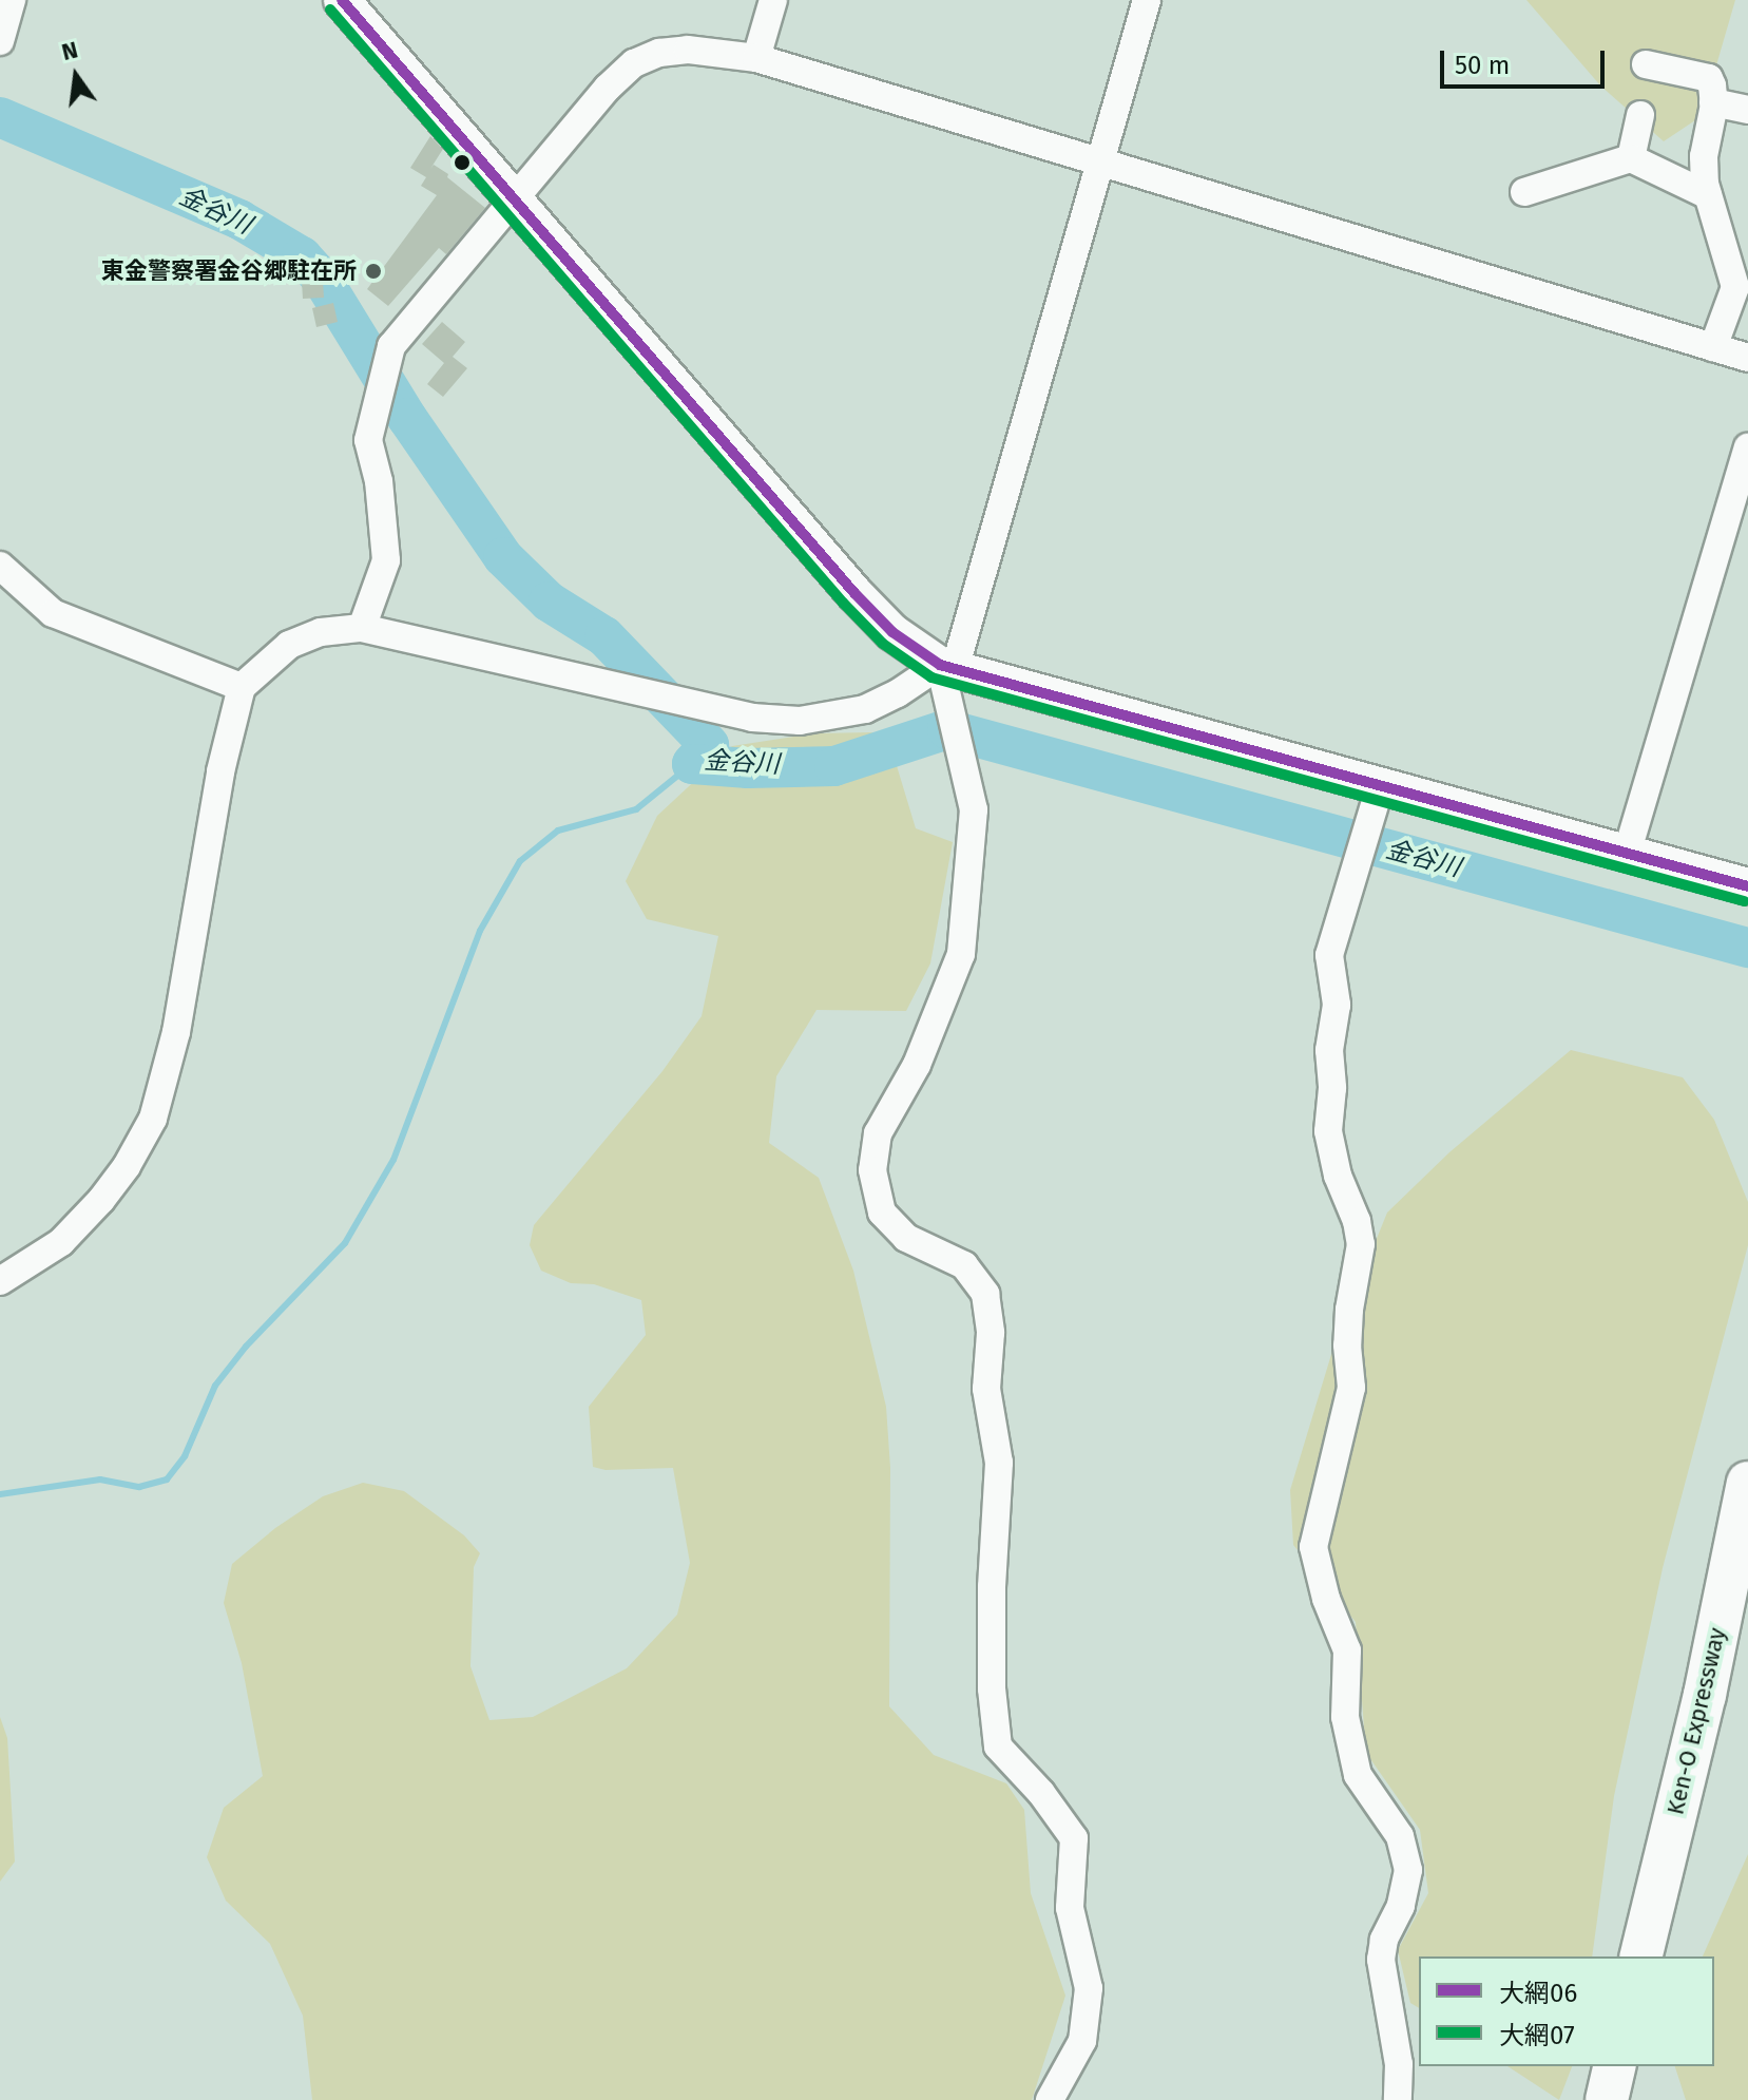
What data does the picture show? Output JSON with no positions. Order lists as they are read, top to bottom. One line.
{"streets":{"highway":["Ken-O Expressway"]},"water":["金谷川"],"places":["東金警察署金谷郷駐在所"],"lines":["transit line 大網06","transit line 大網07"],"legend":["大網06","大網07"],"scale_bar":"50 m","north":"top"}
